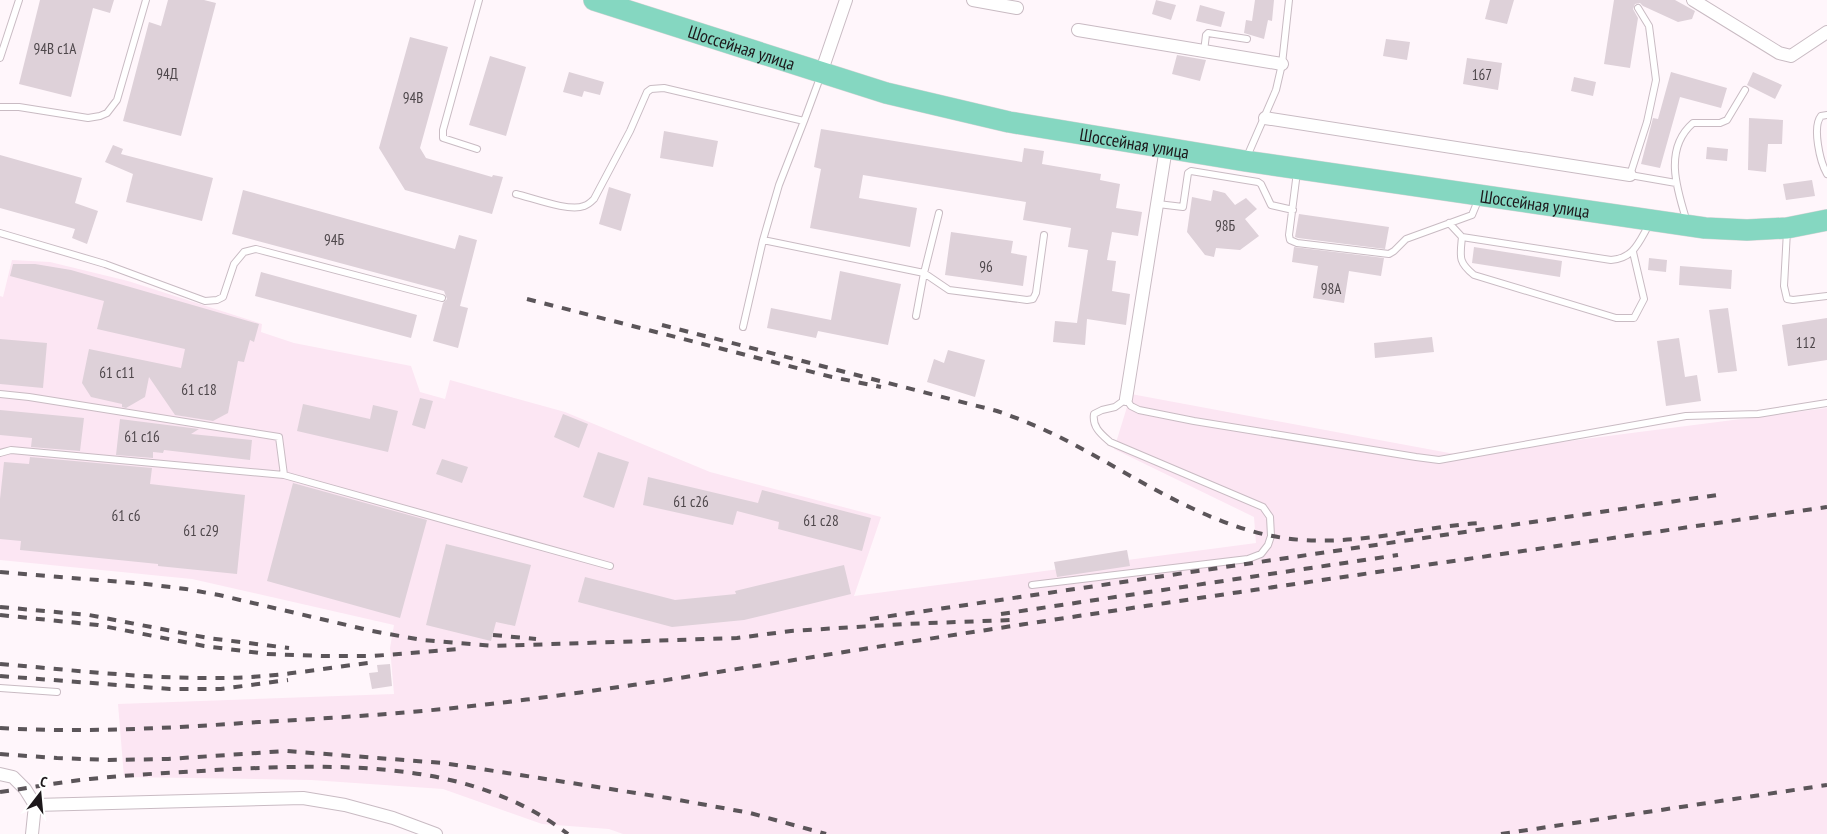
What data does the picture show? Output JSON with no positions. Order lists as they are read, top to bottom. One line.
{"streets":{"main road":["Шоссейная улица"]},"house_numbers":["94В с1А","94Д","167","94В","98Б","94Б","96","98А","112","61 с11","61 с18","61 с16","61 с26","61 с6","61 с28","61 с29"],"north":"top"}
